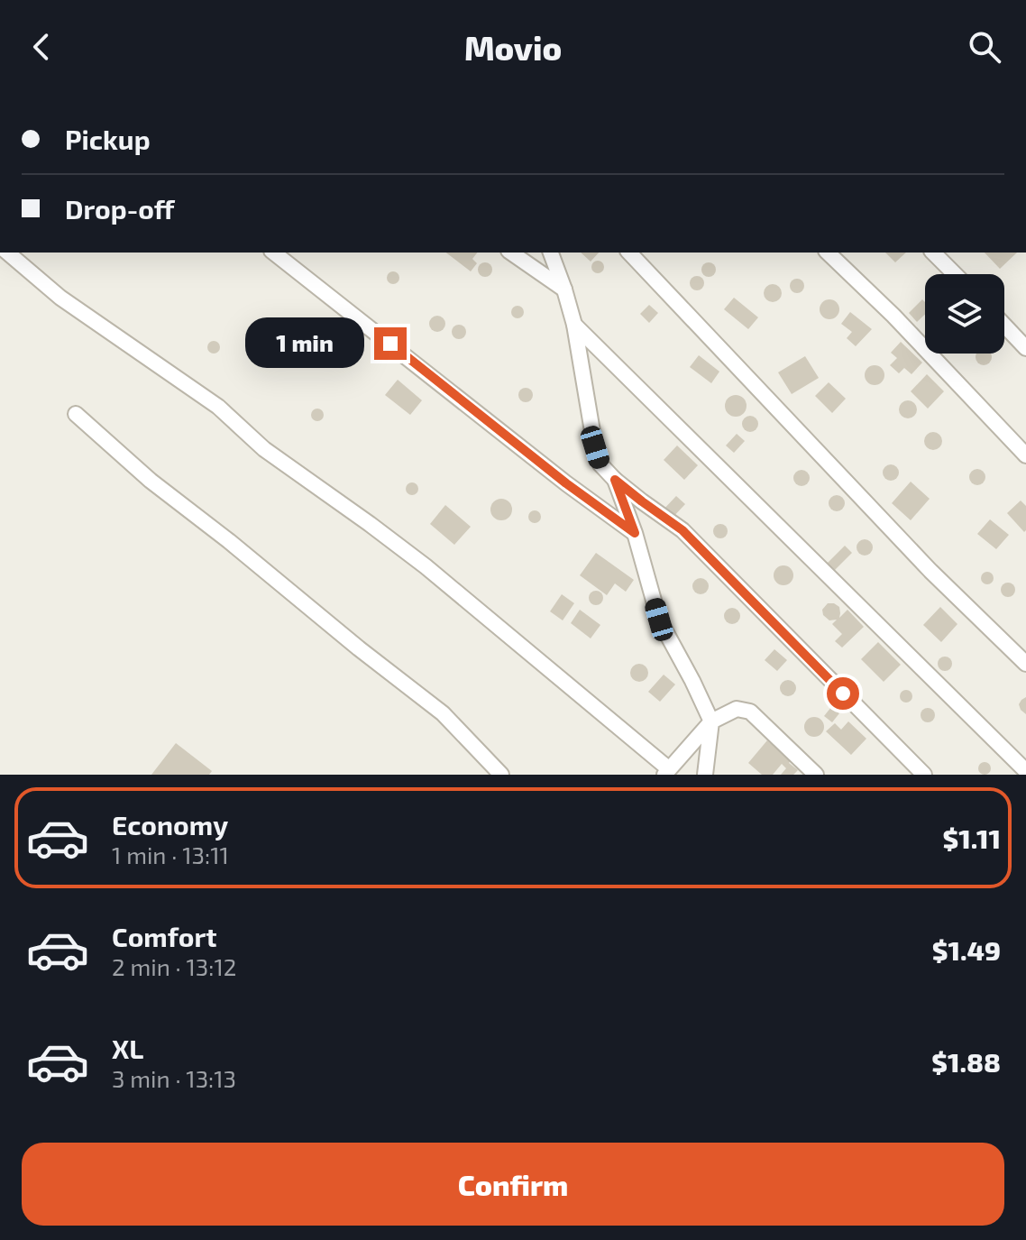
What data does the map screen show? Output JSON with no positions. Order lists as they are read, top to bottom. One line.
{"page":{"header":"Movio","banner":["Pickup","Drop-off"],"bubble":"1 min","list":[{"name":"Economy","note":"1 min · 13:11","value":"$1.11"},{"name":"Comfort","note":"2 min · 13:12","value":"$1.49"},{"name":"XL","note":"3 min · 13:13","value":"$1.88"}],"buttons":"Confirm"}}
